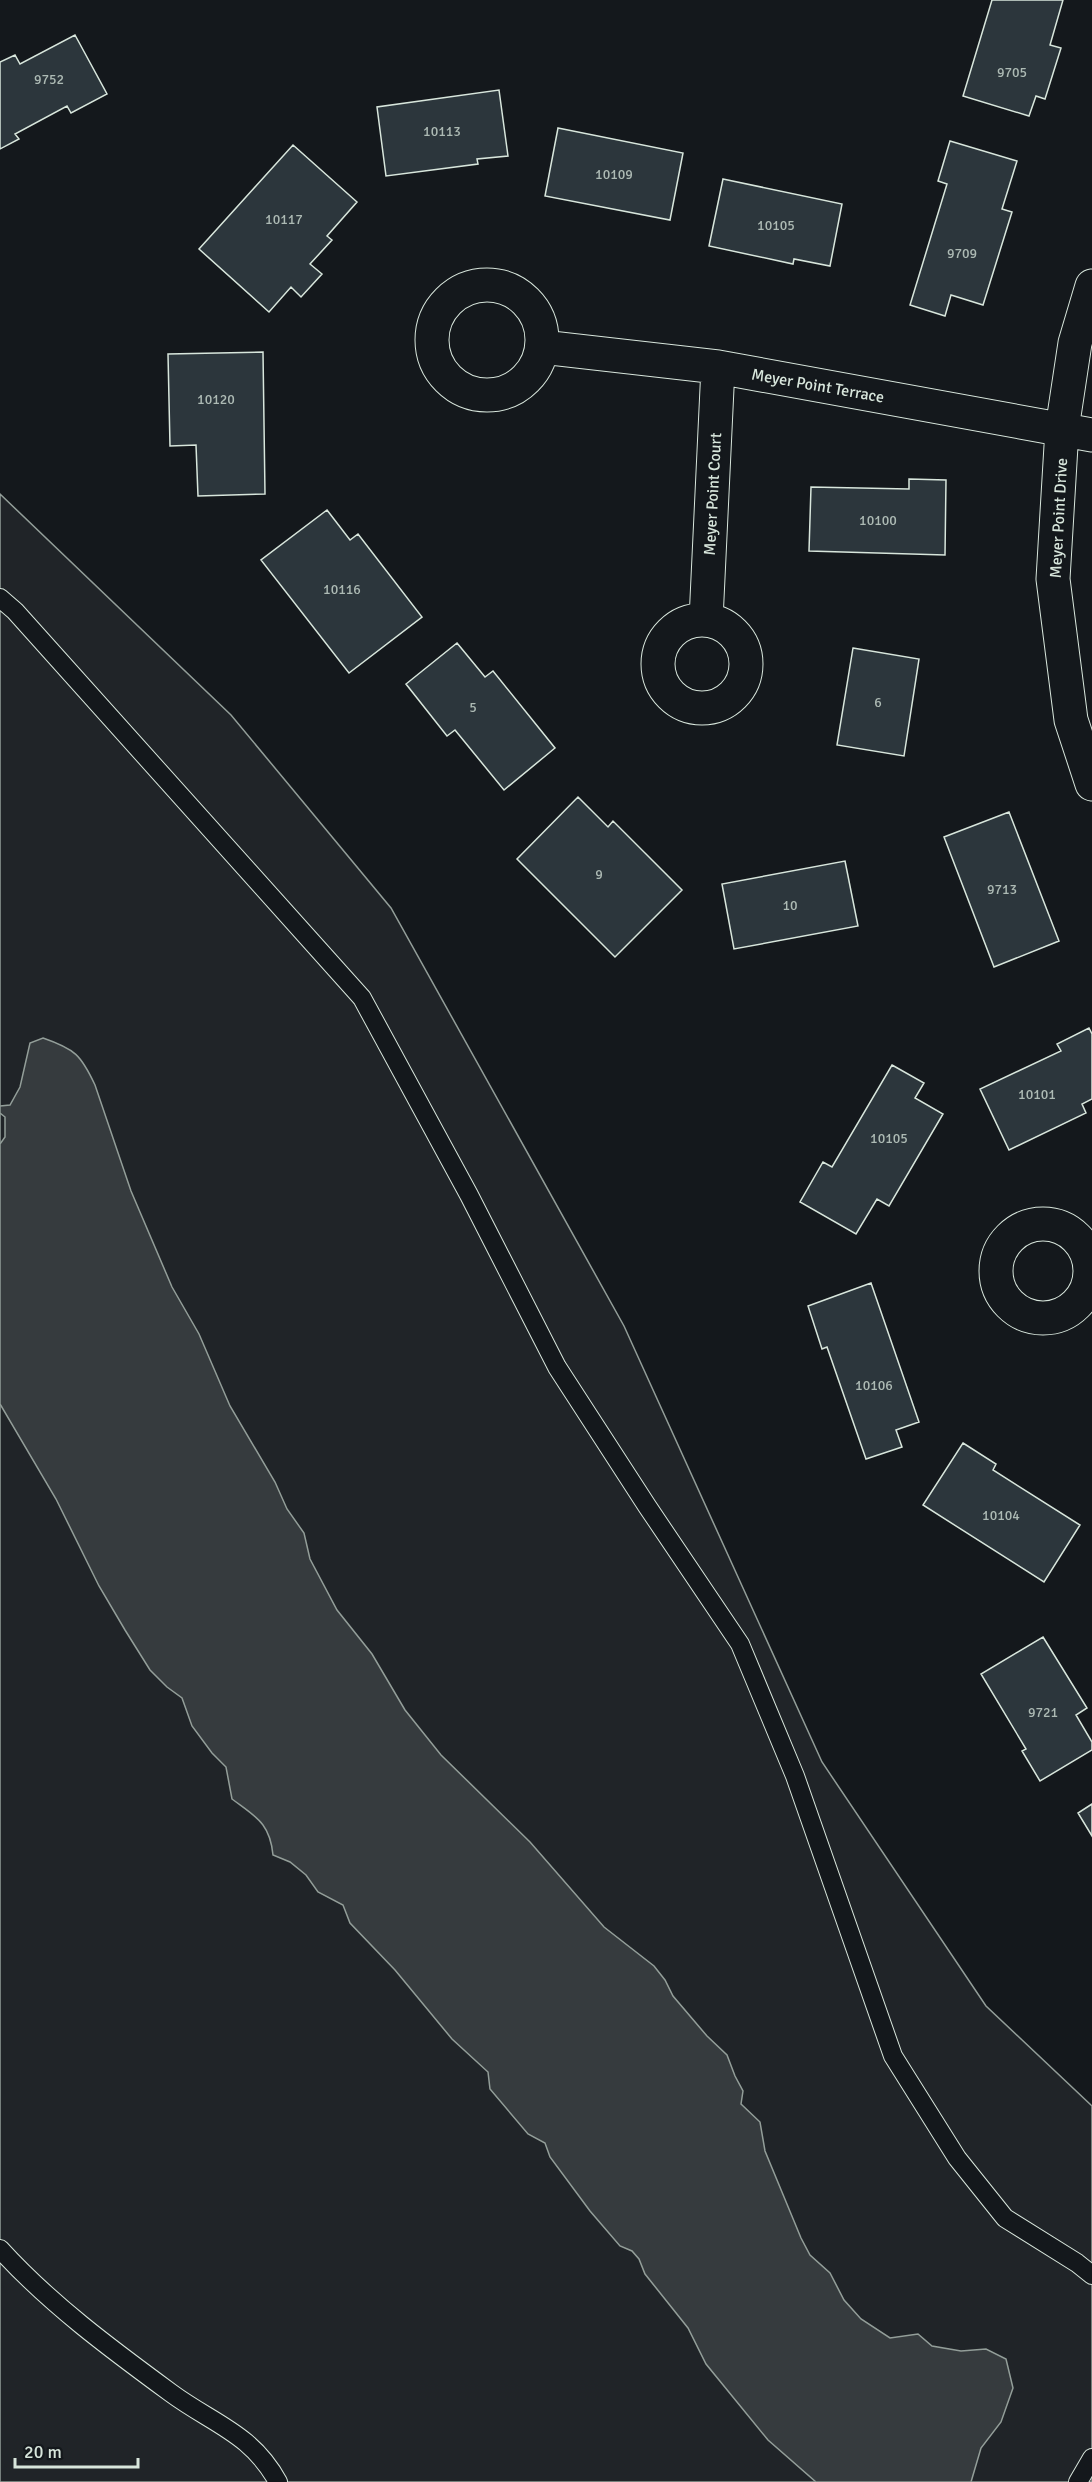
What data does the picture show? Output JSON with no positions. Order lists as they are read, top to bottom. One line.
{"streets":{"street":["Meyer Point Terrace","Meyer Point Court","Meyer Point Drive"]},"crossings":[["Meyer Point Terrace","Meyer Point Court"],["Meyer Point Terrace","Meyer Point Drive"]],"house_numbers":["9705","9752","10113","10109","10117","10105","9709","10120","10100","10116","6","5","9","9713","10","10101","10105","10106","10104","9721"],"scale_bar":"20 m"}
